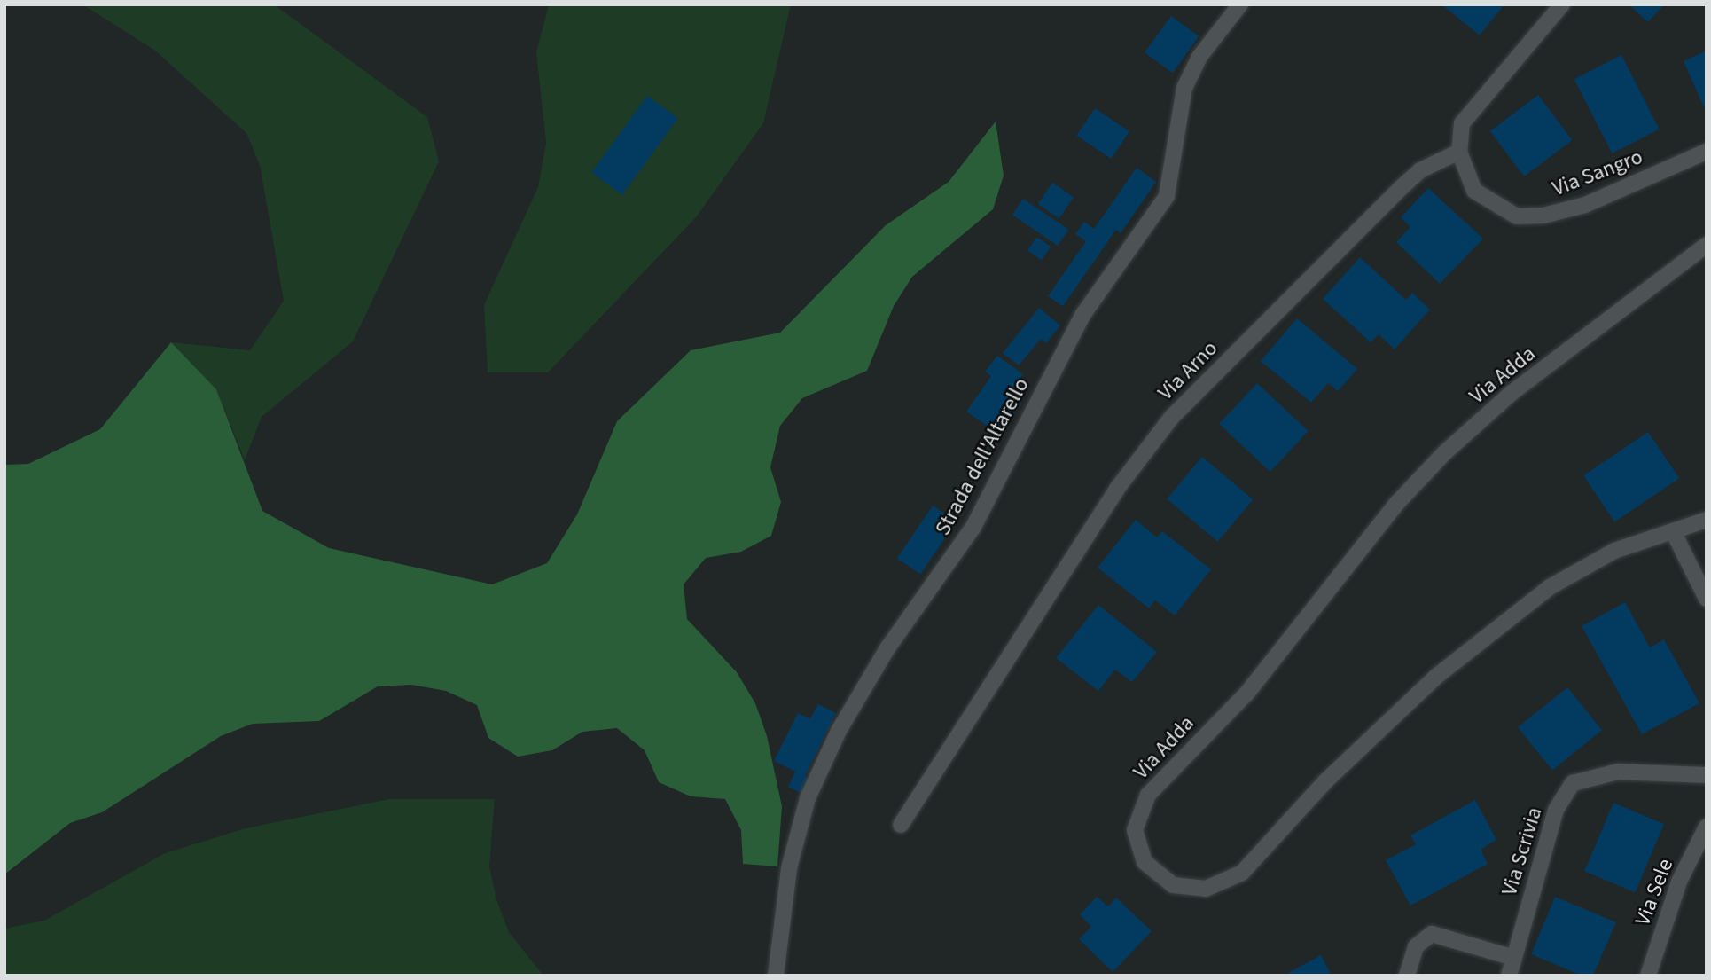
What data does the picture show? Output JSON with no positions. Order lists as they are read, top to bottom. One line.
{"streets":{"street":["Via Sangro","Via Arno","Via Adda","Strada dell'Altarello","Via Scrivia","Via Sele"]},"crossings":[["Via Sangro","Via Arno"]]}
